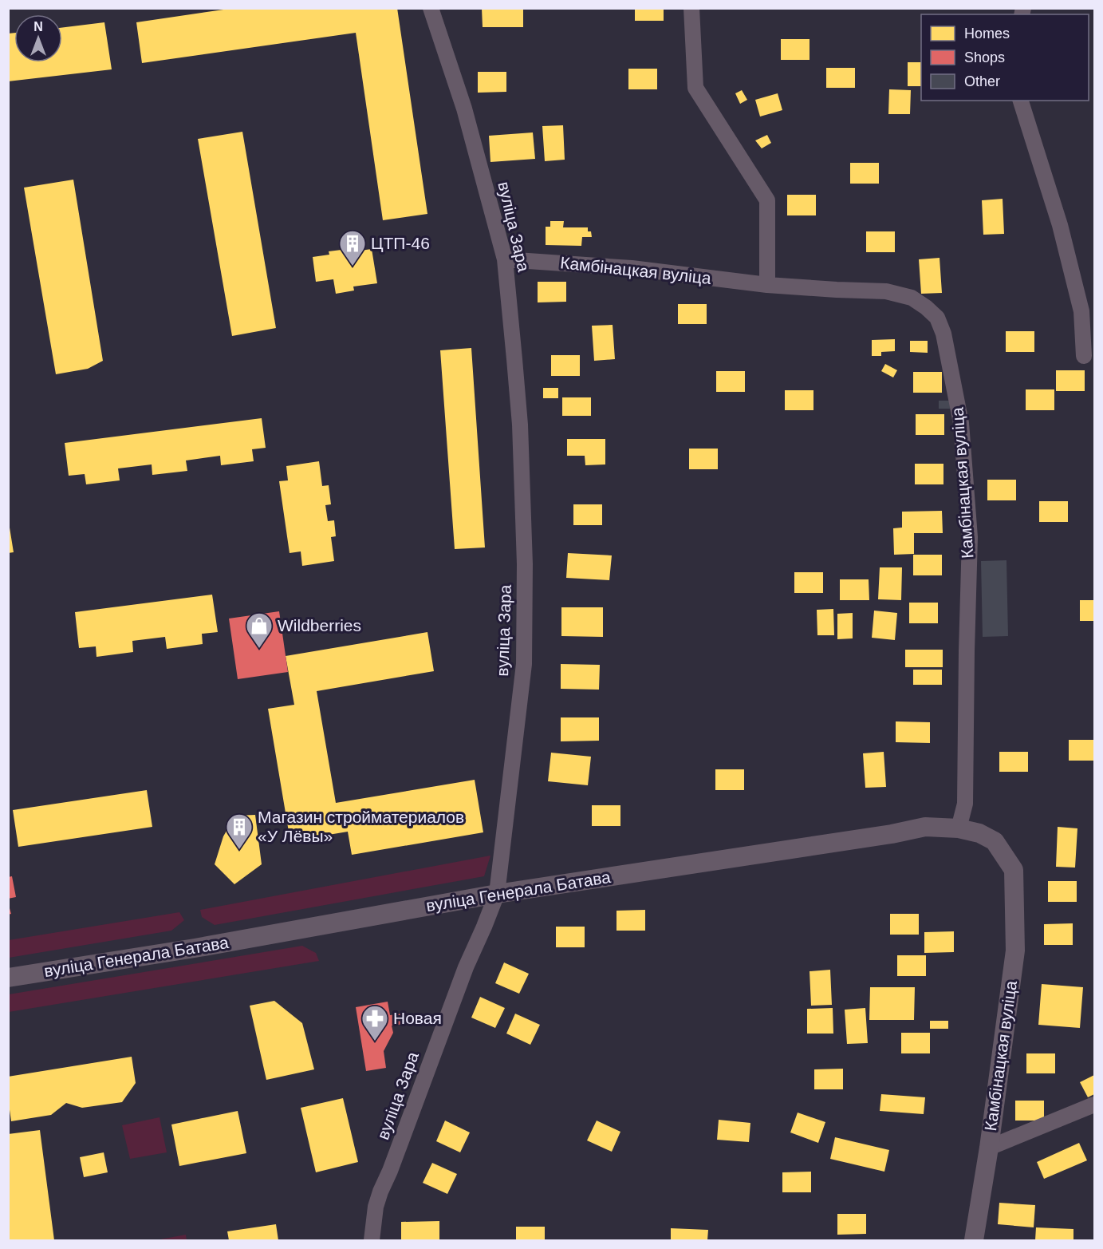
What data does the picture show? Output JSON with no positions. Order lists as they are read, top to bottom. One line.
{"streets":{"street":["вуліца Зара","Камбінацкая вуліца","вуліца Генерала Батава"]},"crossings":[["вуліца Зара","Камбінацкая вуліца"],["вуліца Зара","вуліца Генерала Батава"],["Камбінацкая вуліца","вуліца Генерала Батава"]],"places":{"building":["ЦТП-46","Магазин стройматериалов «У Лёвы»"],"shop":["Wildberries"],"pharmacy":["Новая"]},"legend":["Homes","Shops","Other"],"north":"top"}
